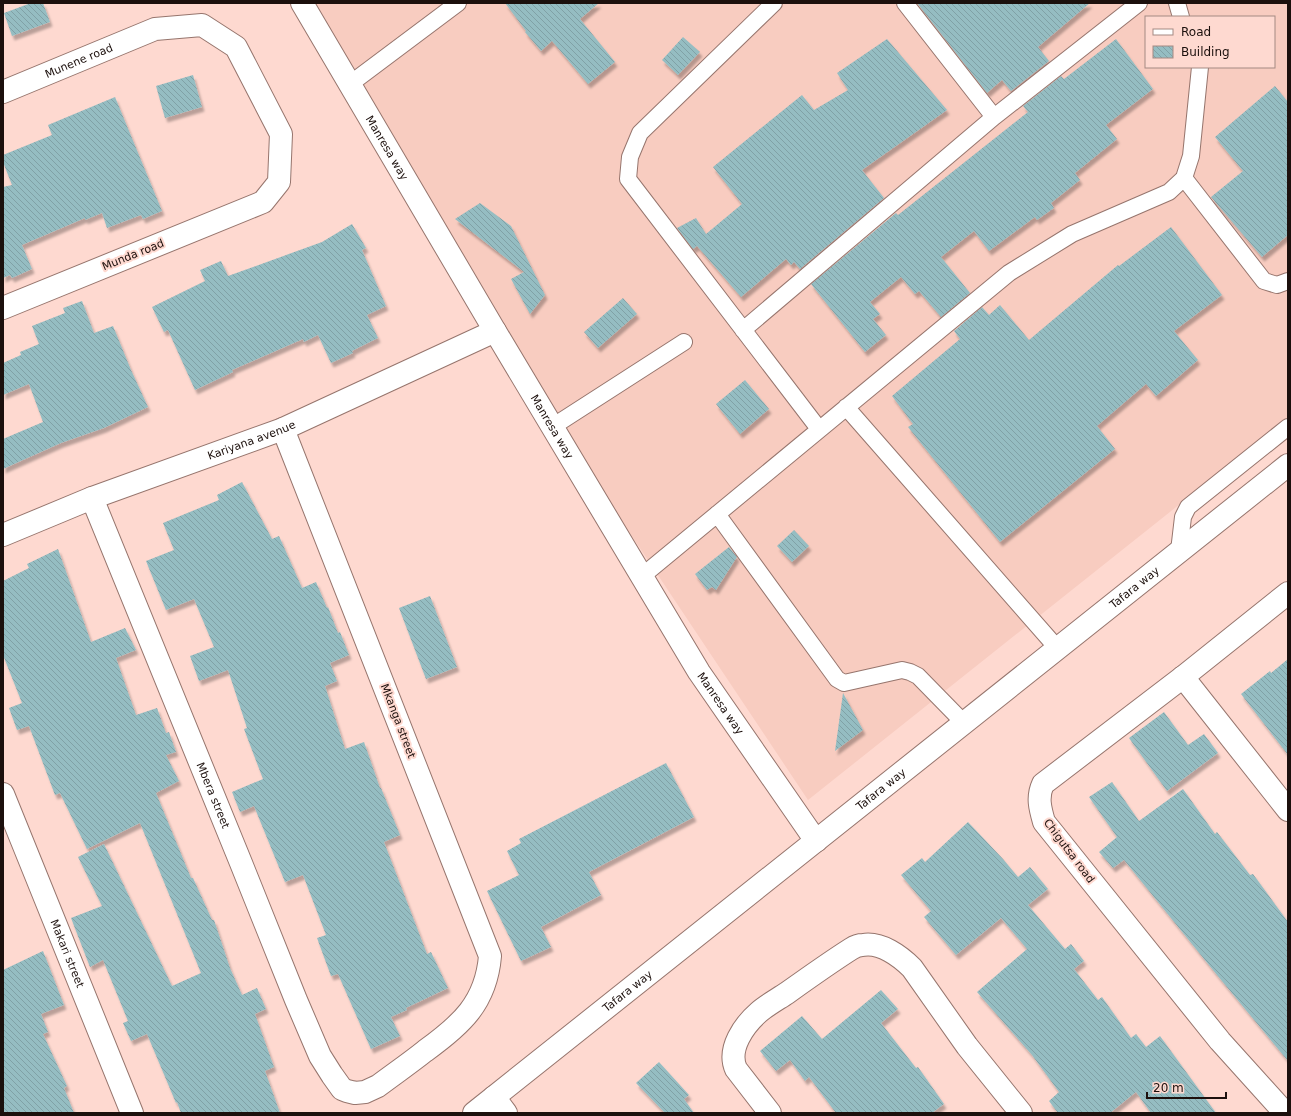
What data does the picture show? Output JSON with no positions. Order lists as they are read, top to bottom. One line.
{"streets":{"street":["Munene road","Manresa way","Munda road","Kariyana avenue","Tafara way","Mkanga street","Mbera street","Chigutsa road","Makari street"]},"crossings":[["Munene road","Munda road"],["Manresa way","Kariyana avenue"],["Manresa way","Tafara way"],["Kariyana avenue","Mkanga street"],["Kariyana avenue","Mbera street"],["Mkanga street","Mbera street"]],"legend":["Road","Building"],"scale_bar":"20 m"}
